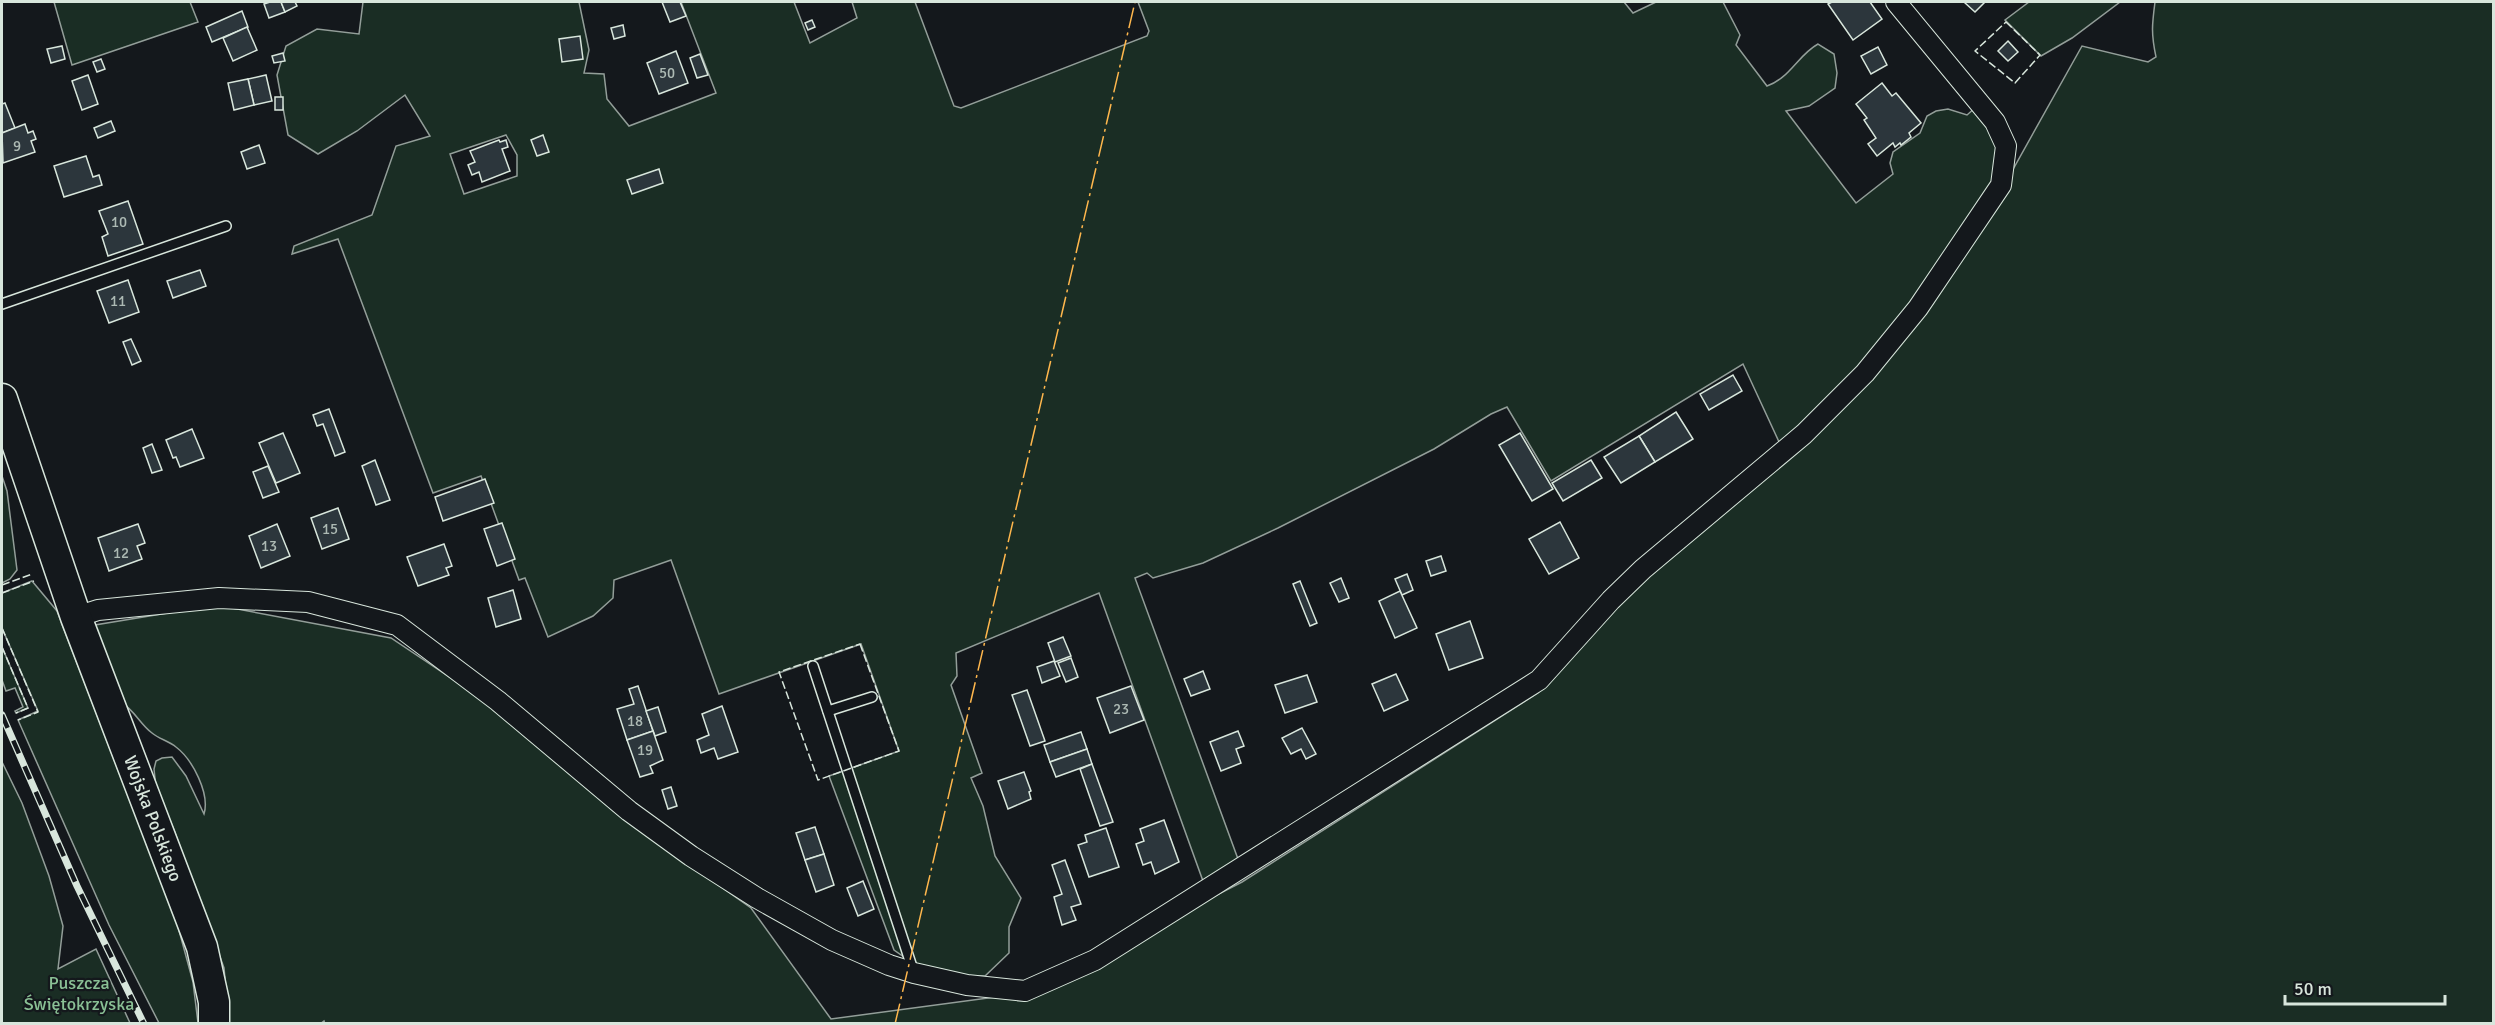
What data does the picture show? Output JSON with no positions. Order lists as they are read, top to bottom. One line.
{"streets":{"main road":["Wojska Polskiego"]},"parks":["Puszcza Świętokrzyska"],"house_numbers":["50","9","10","11","15","13","12","23","18","19"],"scale_bar":"50 m"}
